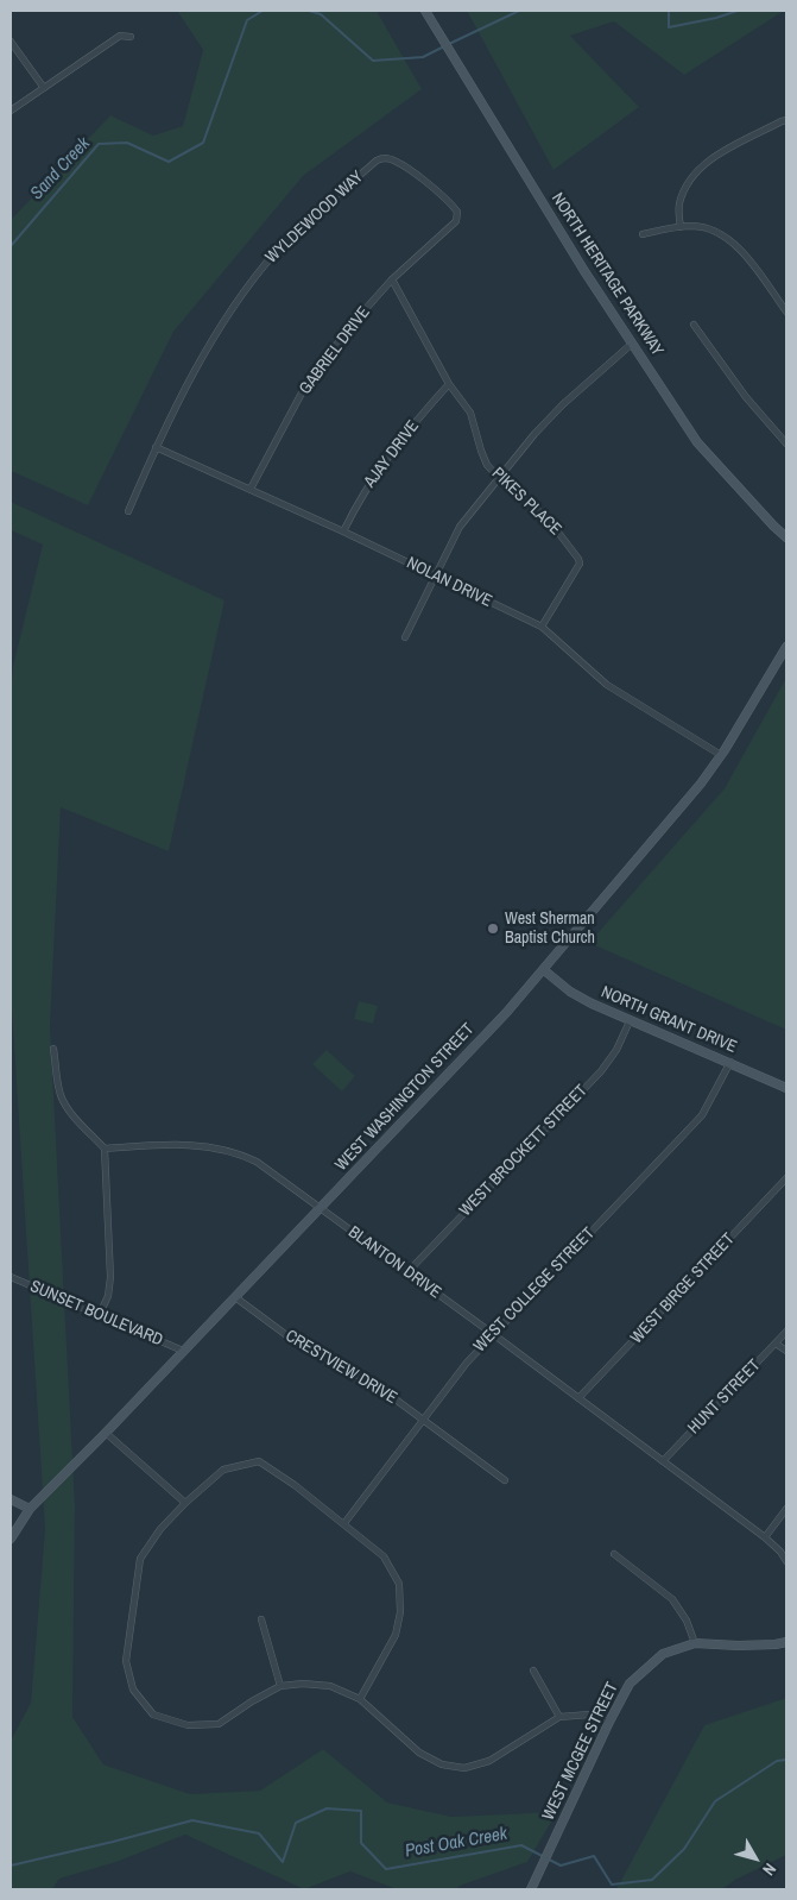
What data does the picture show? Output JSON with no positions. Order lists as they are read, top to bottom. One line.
{"streets":{"street":["WYLDEWOOD WAY","NORTH HERITAGE PARKWAY","GABRIEL DRIVE","AJAY DRIVE","PIKES PLACE","NOLAN DRIVE","NORTH GRANT DRIVE","WEST WASHINGTON STREET","WEST BROCKETT STREET","BLANTON DRIVE","WEST BIRGE STREET","WEST COLLEGE STREET","SUNSET BOULEVARD","CRESTVIEW DRIVE","HUNT STREET","WEST MCGEE STREET"]},"crossings":[["WYLDEWOOD WAY","GABRIEL DRIVE"],["WYLDEWOOD WAY","PIKES PLACE"],["WYLDEWOOD WAY","NOLAN DRIVE"],["GABRIEL DRIVE","PIKES PLACE"],["GABRIEL DRIVE","NOLAN DRIVE"],["AJAY DRIVE","PIKES PLACE"],["AJAY DRIVE","NOLAN DRIVE"],["PIKES PLACE","NOLAN DRIVE"],["NOLAN DRIVE","WEST WASHINGTON STREET"],["NORTH GRANT DRIVE","WEST WASHINGTON STREET"],["NORTH GRANT DRIVE","WEST BROCKETT STREET"],["NORTH GRANT DRIVE","WEST COLLEGE STREET"],["WEST WASHINGTON STREET","BLANTON DRIVE"],["WEST WASHINGTON STREET","SUNSET BOULEVARD"],["WEST WASHINGTON STREET","CRESTVIEW DRIVE"],["WEST BROCKETT STREET","BLANTON DRIVE"],["BLANTON DRIVE","WEST BIRGE STREET"],["BLANTON DRIVE","WEST COLLEGE STREET"],["BLANTON DRIVE","HUNT STREET"],["WEST COLLEGE STREET","CRESTVIEW DRIVE"]],"water":["Sand Creek","Post Oak Creek"],"places":["West Sherman Baptist Church"],"north":"bottom right"}
